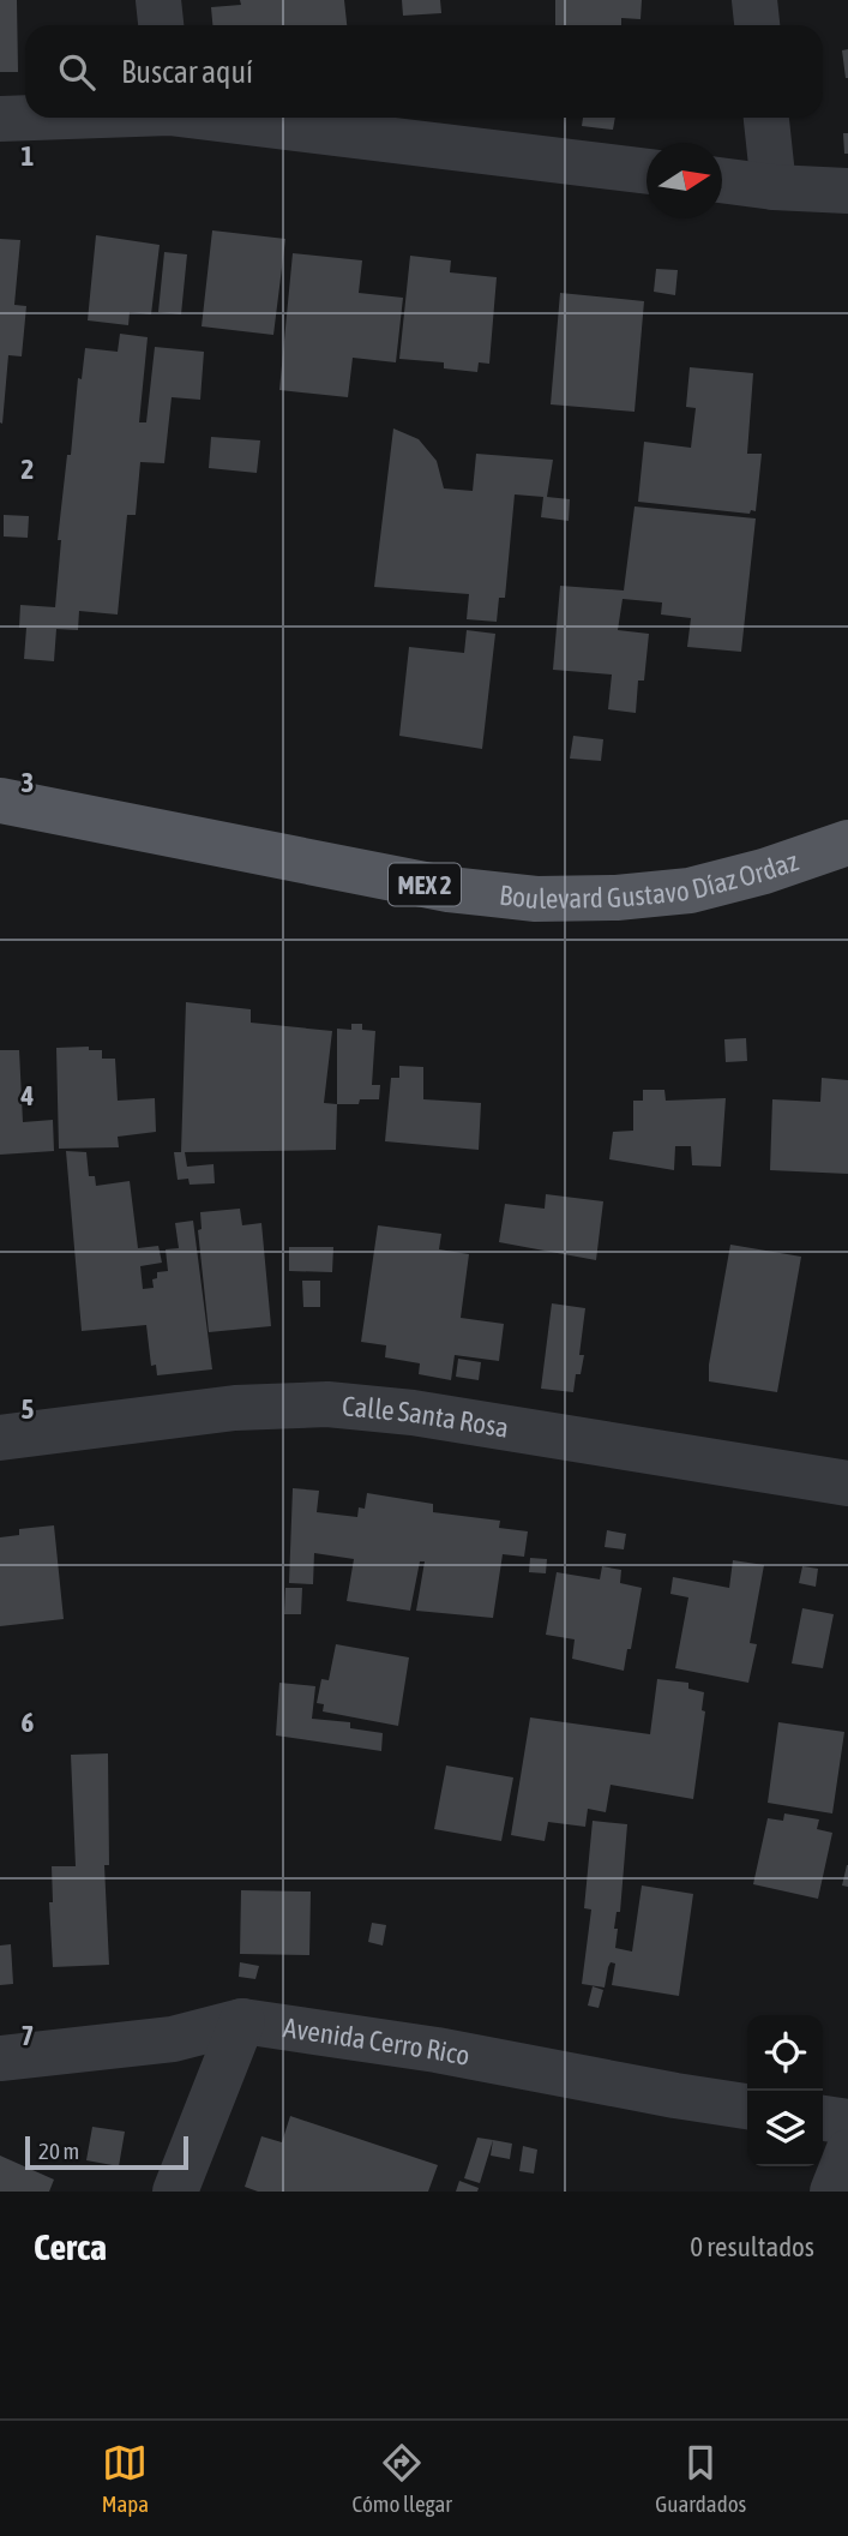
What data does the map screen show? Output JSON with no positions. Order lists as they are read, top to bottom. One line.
{"streets":{"main road":["Boulevard Gustavo Díaz Ordaz","MEX 2"],"street":["Calle Santa Rosa","Avenida Cerro Rico"]},"scale_bar":"20 m","north":"right","page":{"search":"Buscar aquí","scale":"20 m","heading":["Cerca","0 resultados"],"nav":["Mapa","Cómo llegar","Guardados"]},"grid":{"rows":["1","2","3","4","5","6","7"]}}
